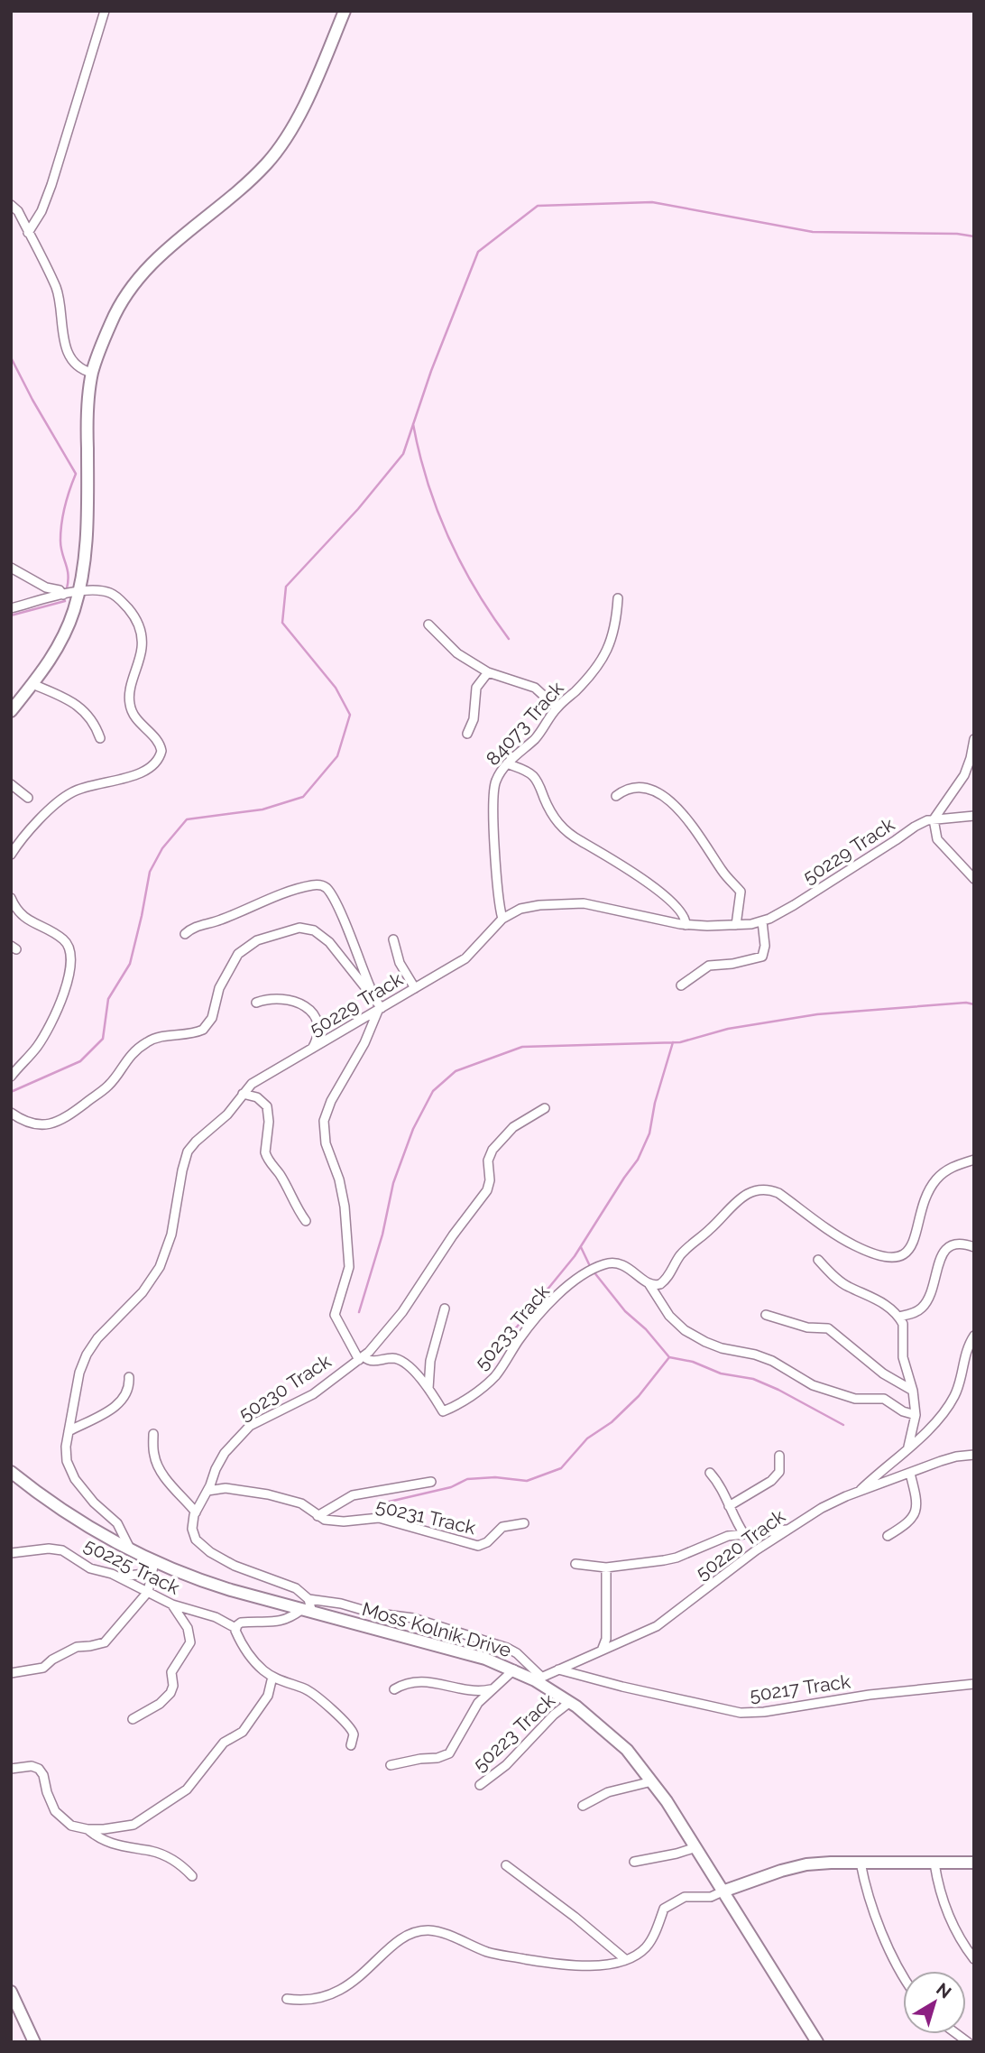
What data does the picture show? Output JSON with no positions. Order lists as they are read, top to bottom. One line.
{"streets":{"street":["84073 Track","50229 Track","50233 Track","50230 Track","50231 Track","50220 Track","50225 Track","Moss Kolnik Drive","50217 Track","50223 Track"]},"crossings":[["84073 Track","50229 Track"],["50229 Track","Moss Kolnik Drive"],["50230 Track","50231 Track"],["50220 Track","Moss Kolnik Drive"],["50220 Track","50217 Track"],["Moss Kolnik Drive","50223 Track"]],"north":"top right"}
